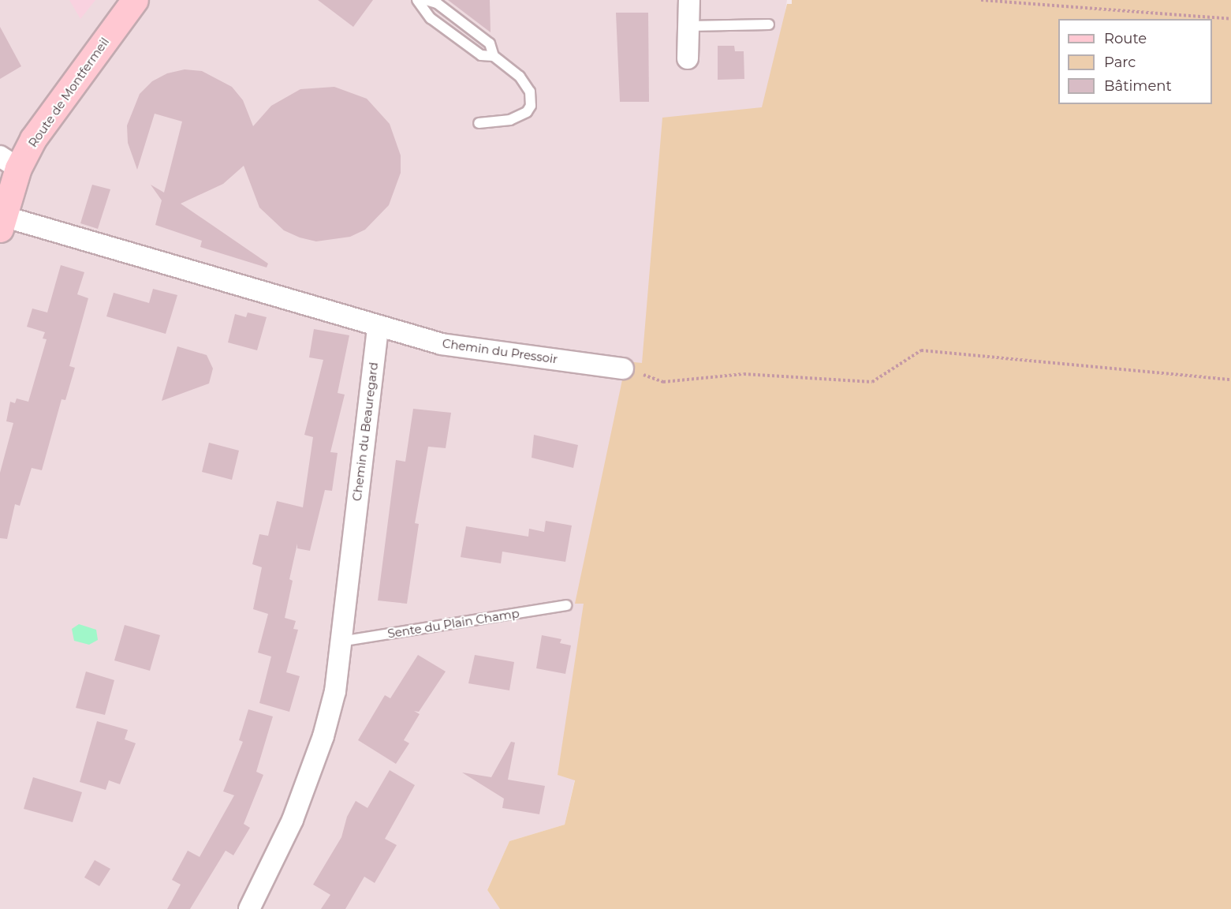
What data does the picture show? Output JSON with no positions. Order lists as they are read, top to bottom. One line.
{"streets":{"main road":["Route de Montfermeil"],"street":["Chemin du Pressoir","Chemin du Beauregard"],"lane":["Sente du Plain Champ"]},"crossings":[["Chemin du Pressoir","Chemin du Beauregard"],["Chemin du Beauregard","Sente du Plain Champ"]],"legend":["Route","Parc","Bâtiment"]}
